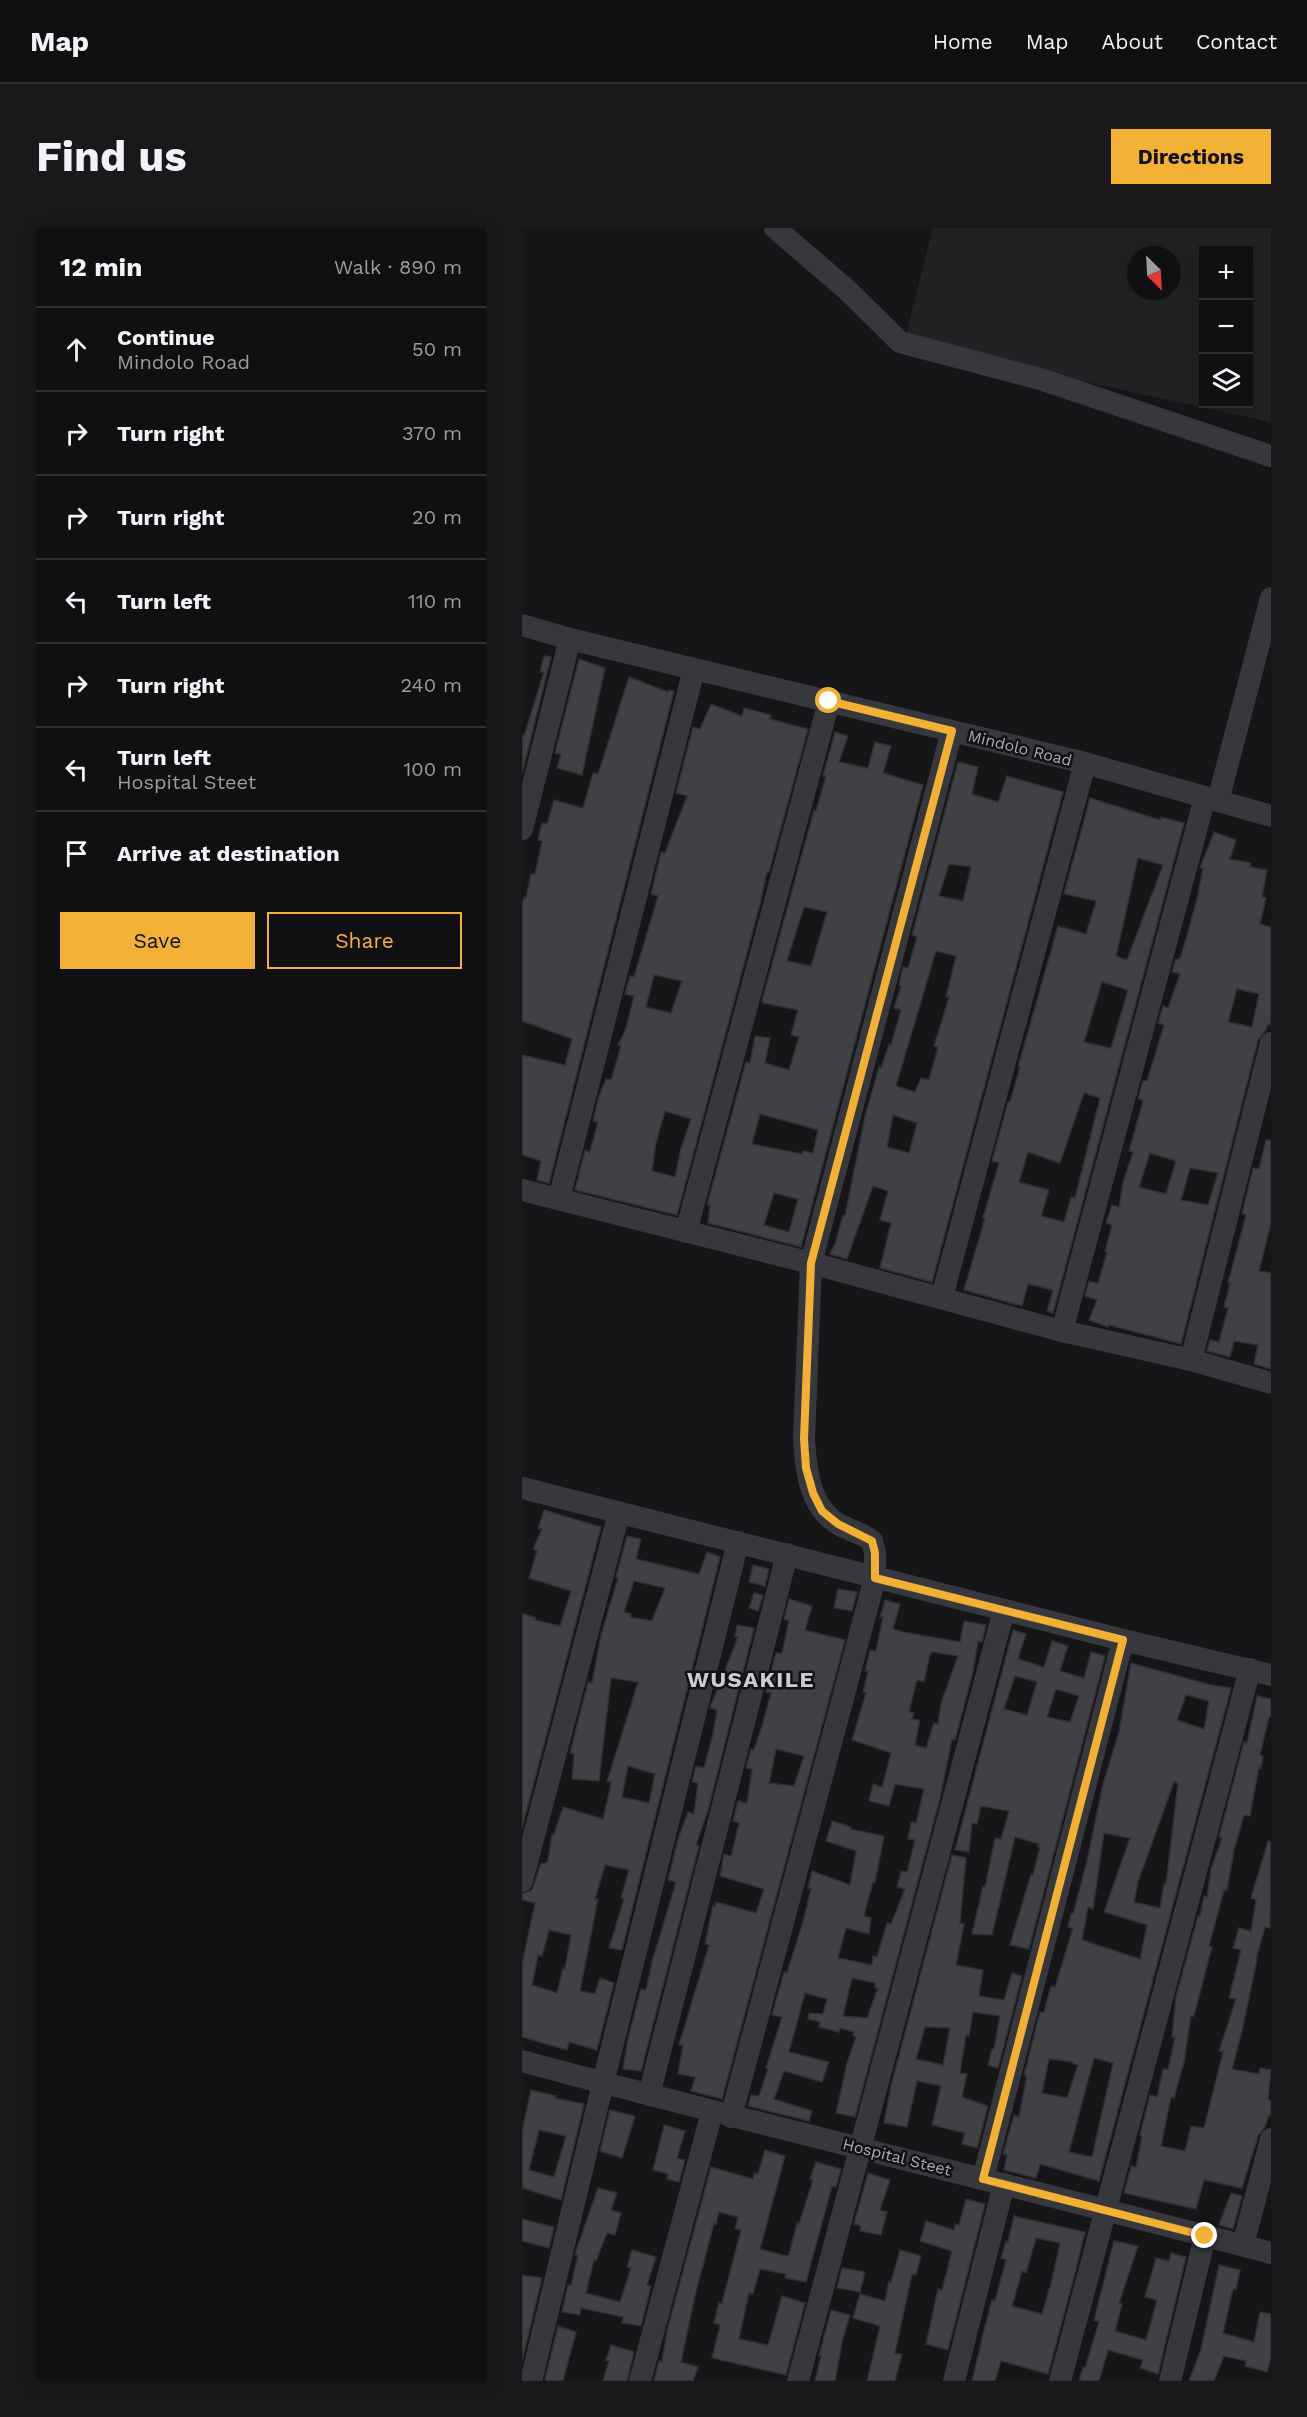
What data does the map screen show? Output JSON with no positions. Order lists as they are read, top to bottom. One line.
{"streets":{"street":["Mindolo Road","Hospital Steet"]},"districts":["WUSAKILE"],"north":"bottom right","page":{"header":"Map","nav":["Home","Map","About","Contact"],"buttons":["Directions",["Save","Share"]],"title":"Find us","heading":["12 min","Walk · 890 m"],"map_buttons":["+","−"],"list":[["Continue","Mindolo Road","50 m"],["Turn right","370 m"],["Turn right","20 m"],["Turn left","110 m"],["Turn right","240 m"],["Turn left","Hospital Steet","100 m"],"Arrive at destination"]}}
